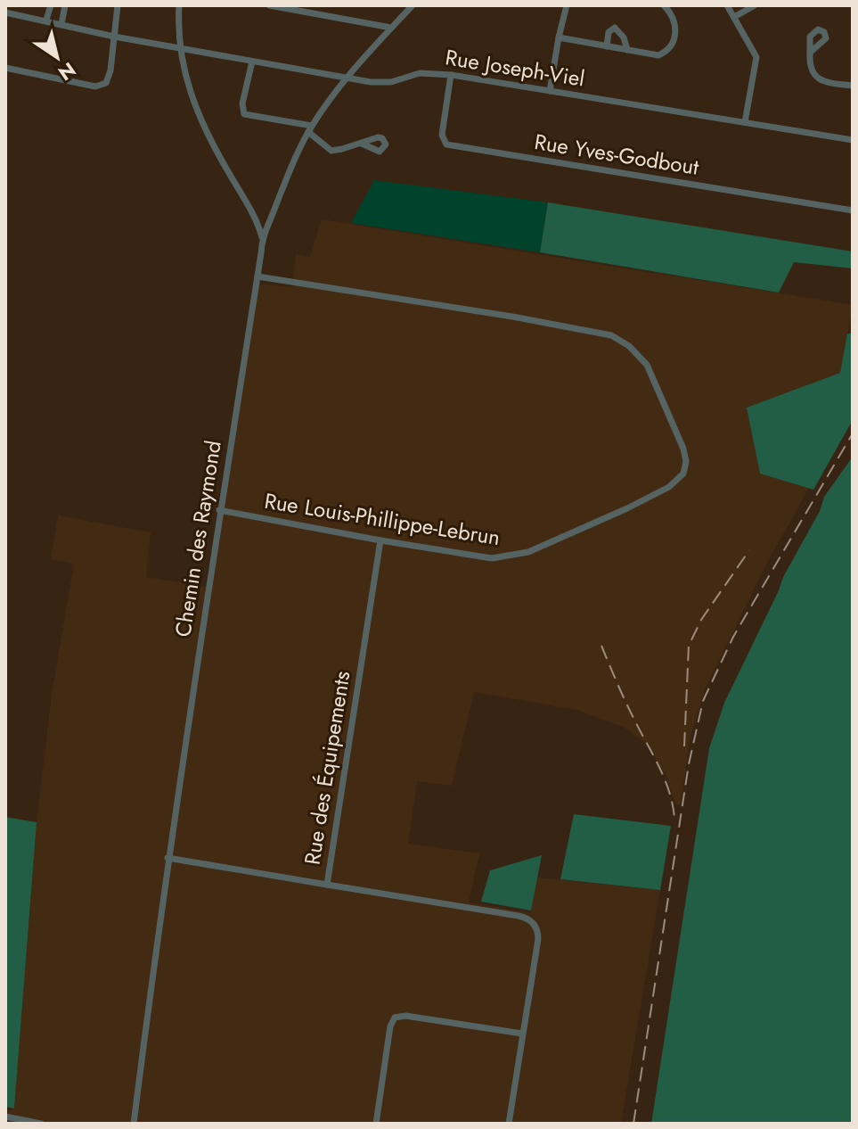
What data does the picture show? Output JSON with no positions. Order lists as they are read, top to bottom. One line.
{"streets":{"street":["Rue Joseph-Viel","Rue Yves-Godbout","Rue Louis-Phillippe-Lebrun","Chemin des Raymond","Rue des Équipements"]},"crossings":[["Rue Joseph-Viel","Rue Yves-Godbout"],["Rue Joseph-Viel","Chemin des Raymond"],["Rue Louis-Phillippe-Lebrun","Chemin des Raymond"],["Rue Louis-Phillippe-Lebrun","Rue des Équipements"],["Chemin des Raymond","Rue des Équipements"]],"north":"bottom right"}
